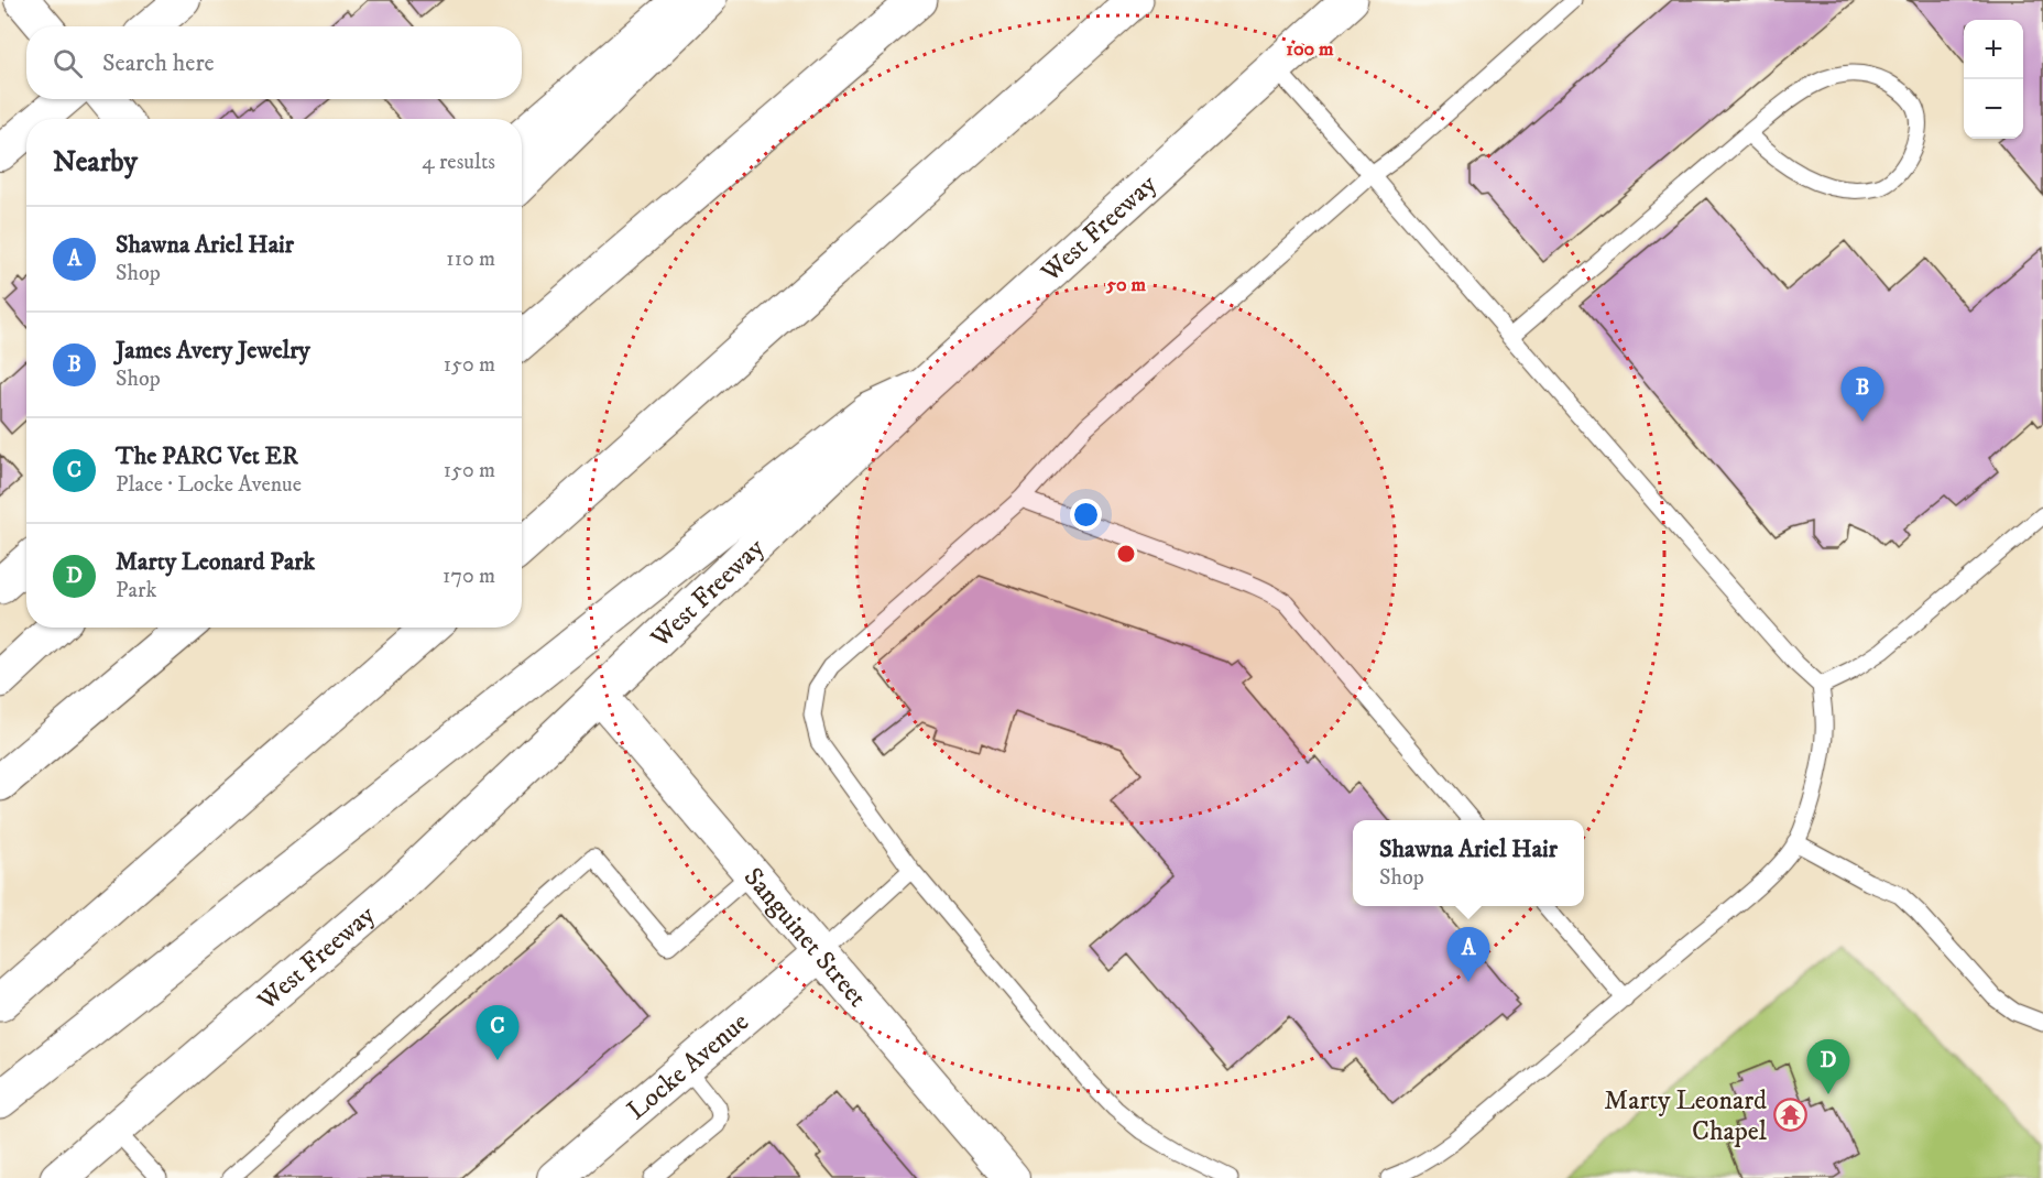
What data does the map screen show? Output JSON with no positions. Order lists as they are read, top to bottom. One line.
{"streets":{"main road":["West Freeway"],"street":["Sanguinet Street","Locke Avenue"]},"crossings":[["West Freeway","Sanguinet Street"],["Sanguinet Street","Locke Avenue"]],"places":{"temple":["Marty Leonard Chapel"]},"page":{"map_buttons":["+","−"],"search":"Search here","heading":["Nearby","4 results"],"list":[{"mark":"A","name":"Shawna Ariel Hair","note":"Shop","value":"110 m"},{"mark":"B","name":"James Avery Jewelry","note":"Shop","value":"150 m"},{"mark":"C","name":"The PARC Vet ER","note":"Place · Locke Avenue","value":"150 m"},{"mark":"D","name":"Marty Leonard Park","note":"Park","value":"170 m"}],"pins":["B","A","C","D"],"popup":["Shawna Ariel Hair","Shop"]},"rings":["100 m","50 m"]}
